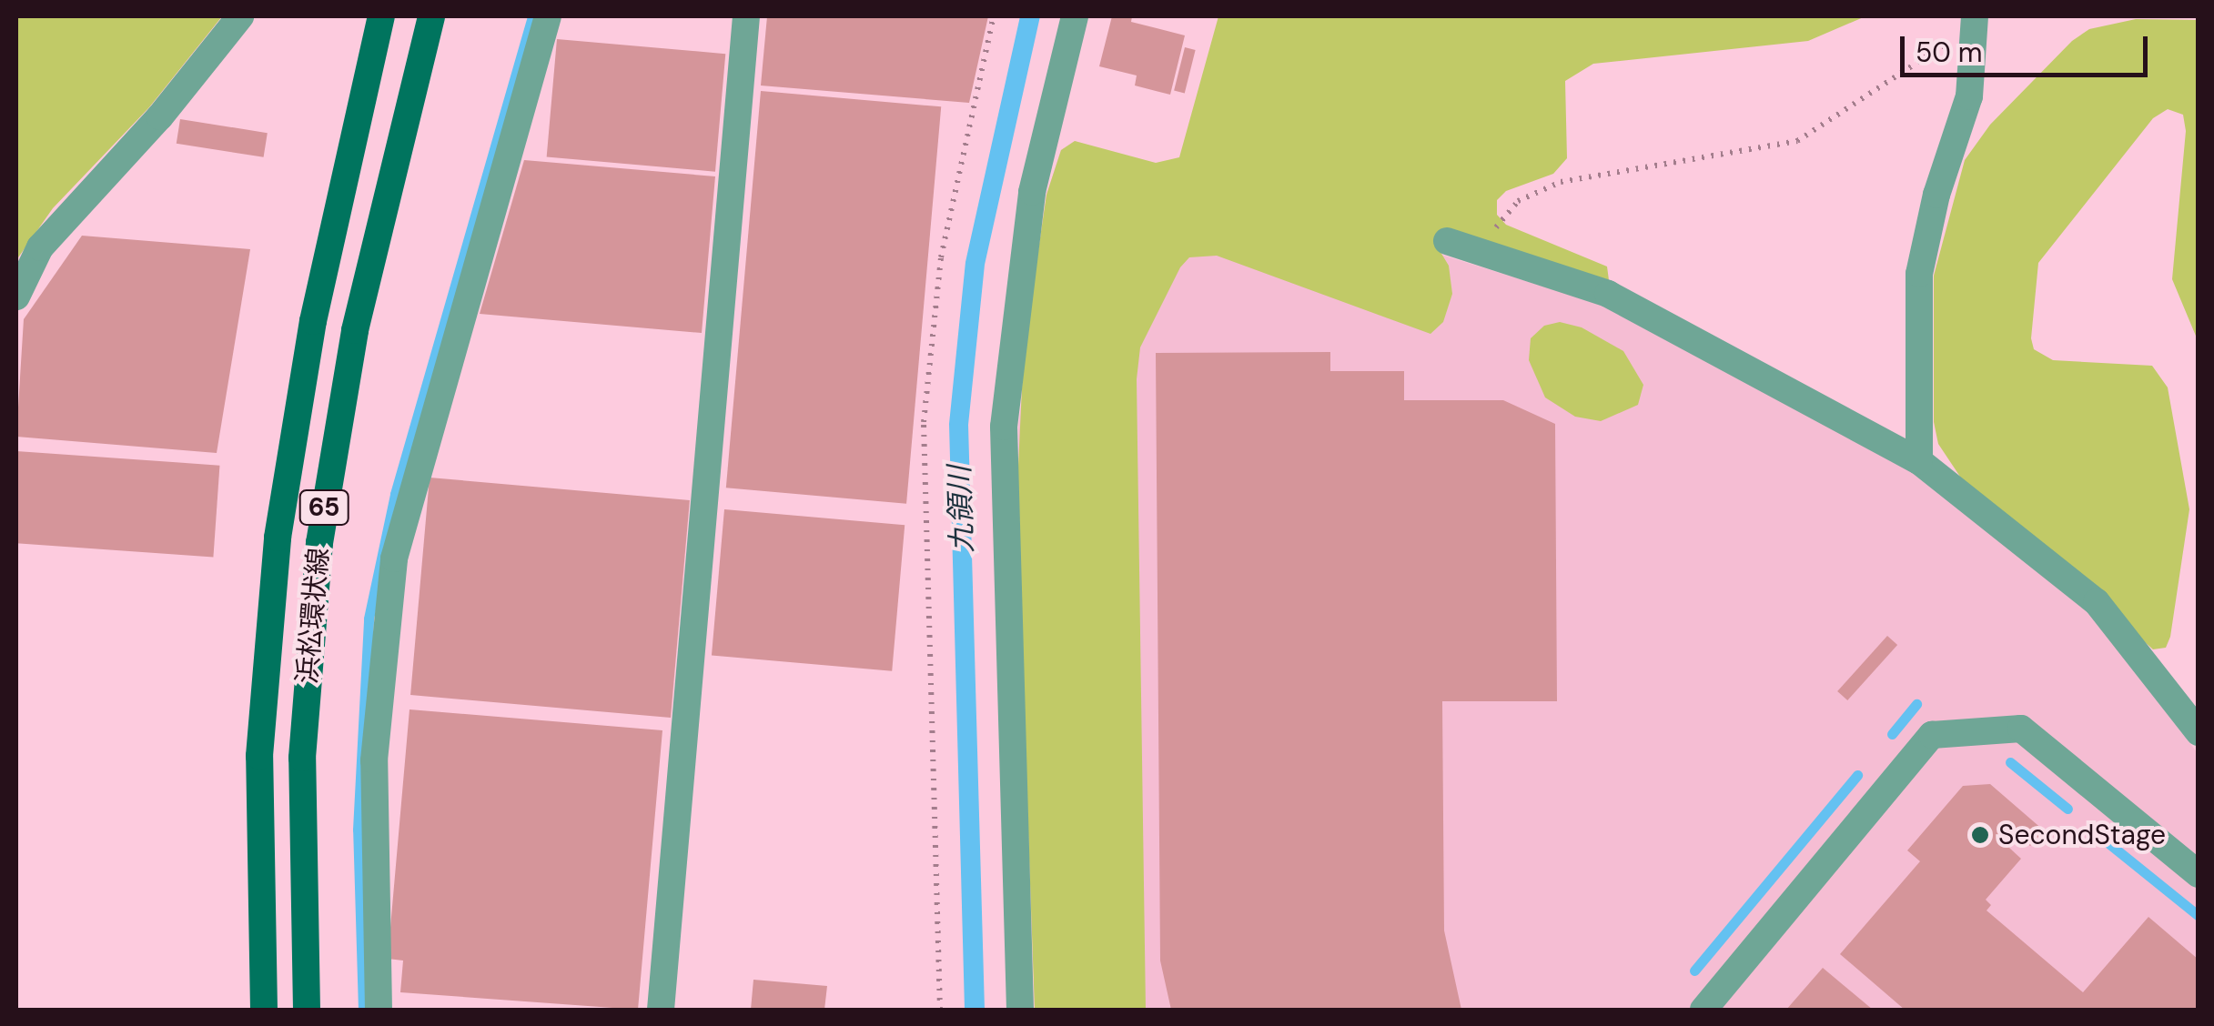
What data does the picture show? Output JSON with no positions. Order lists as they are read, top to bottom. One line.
{"streets":{"main road":["65","浜松環状線"]},"water":["九領川"],"places":["SecondStage"],"scale_bar":"50 m"}
